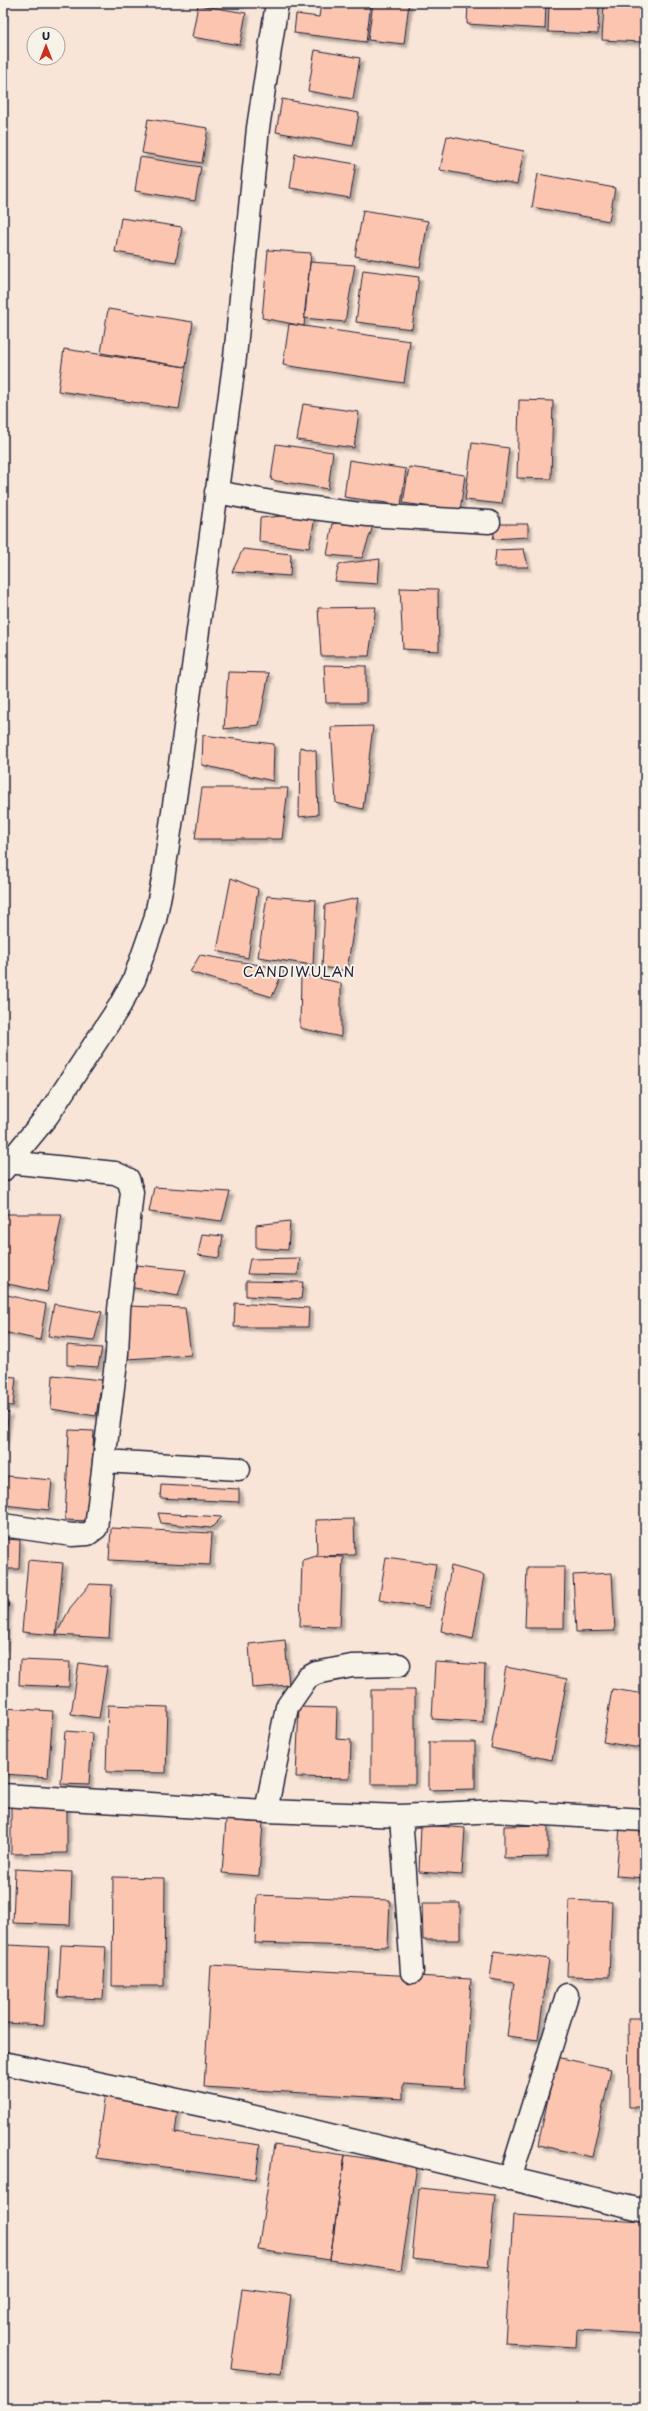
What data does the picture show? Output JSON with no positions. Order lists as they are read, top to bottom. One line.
{"districts":["CANDIWULAN"],"north":"top"}
